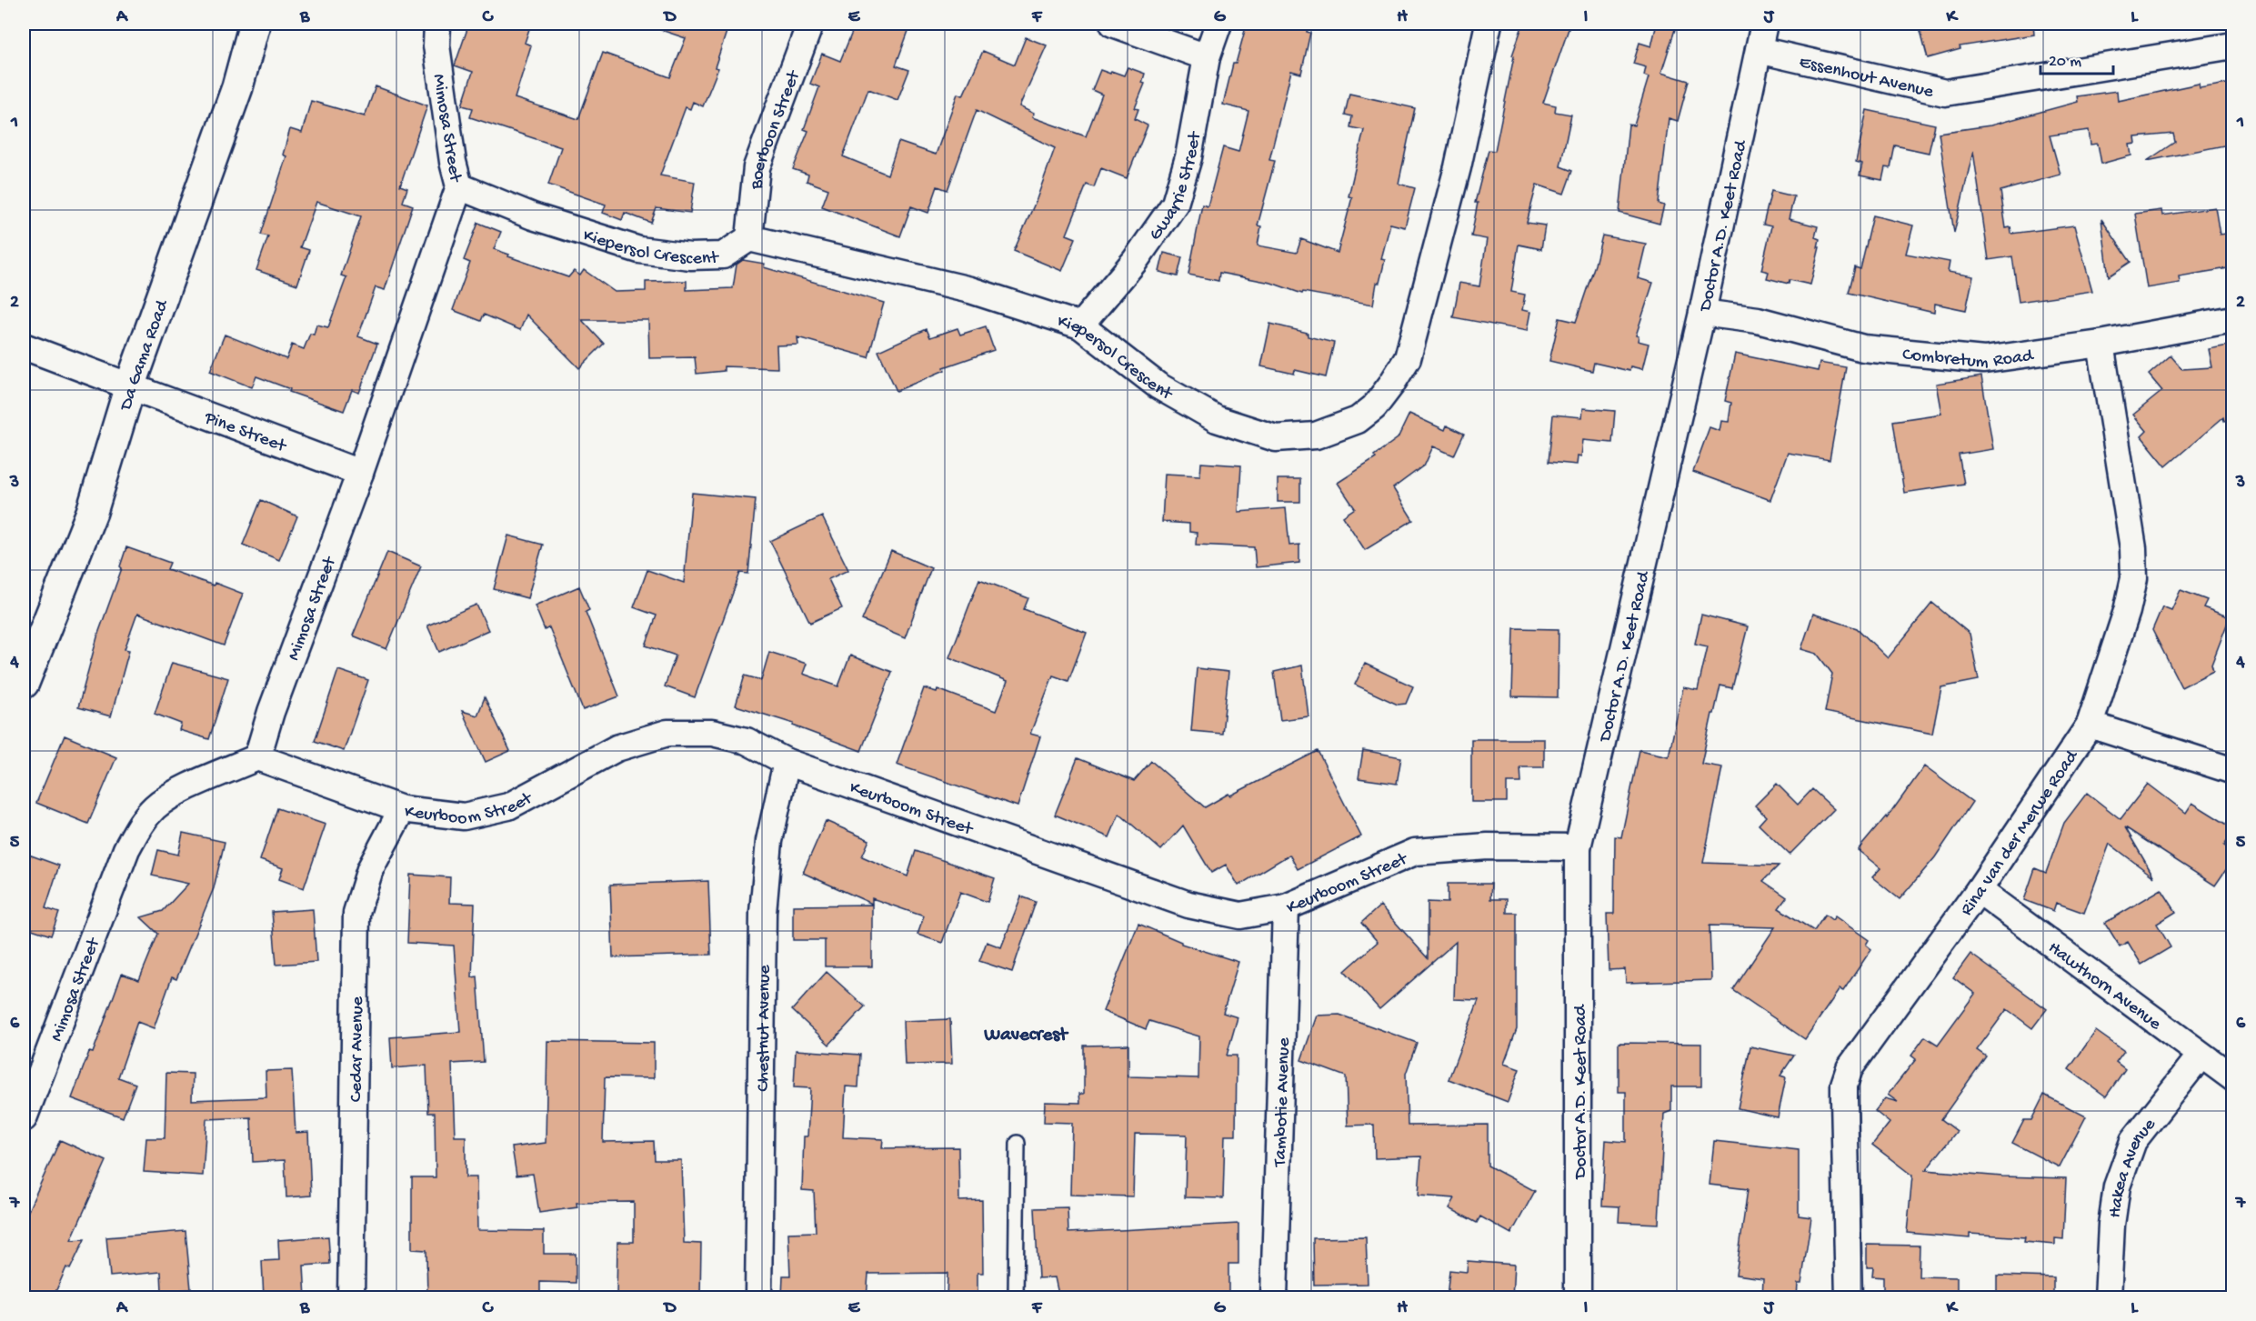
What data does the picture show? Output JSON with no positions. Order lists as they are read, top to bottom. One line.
{"streets":{"street":["Essenhout Avenue","Mimosa Street","Boerboon Street","Gwarrie Street","Doctor A.D. Keet Road","Kiepersol Crescent","Combretum Road","Da Gama Road","Pine Street","Keurboom Street","Rina van der Merwe Road","Hawthorn Avenue","Chestnut Avenue","Cedar Avenue","Tambotie Avenue","Hakea Avenue"]},"crossings":[["Essenhout Avenue","Doctor A.D. Keet Road"],["Mimosa Street","Kiepersol Crescent"],["Mimosa Street","Pine Street"],["Mimosa Street","Keurboom Street"],["Boerboon Street","Kiepersol Crescent"],["Gwarrie Street","Kiepersol Crescent"],["Doctor A.D. Keet Road","Combretum Road"],["Doctor A.D. Keet Road","Keurboom Street"],["Combretum Road","Rina van der Merwe Road"],["Da Gama Road","Pine Street"],["Keurboom Street","Chestnut Avenue"],["Keurboom Street","Cedar Avenue"],["Keurboom Street","Tambotie Avenue"],["Rina van der Merwe Road","Hawthorn Avenue"],["Hawthorn Avenue","Hakea Avenue"]],"districts":["Wavecrest"],"scale_bar":"20 m","grid":{"columns":["A","B","C","D","E","F","G","H","I","J","K","L"],"rows":["1","2","3","4","5","6","7"]}}
